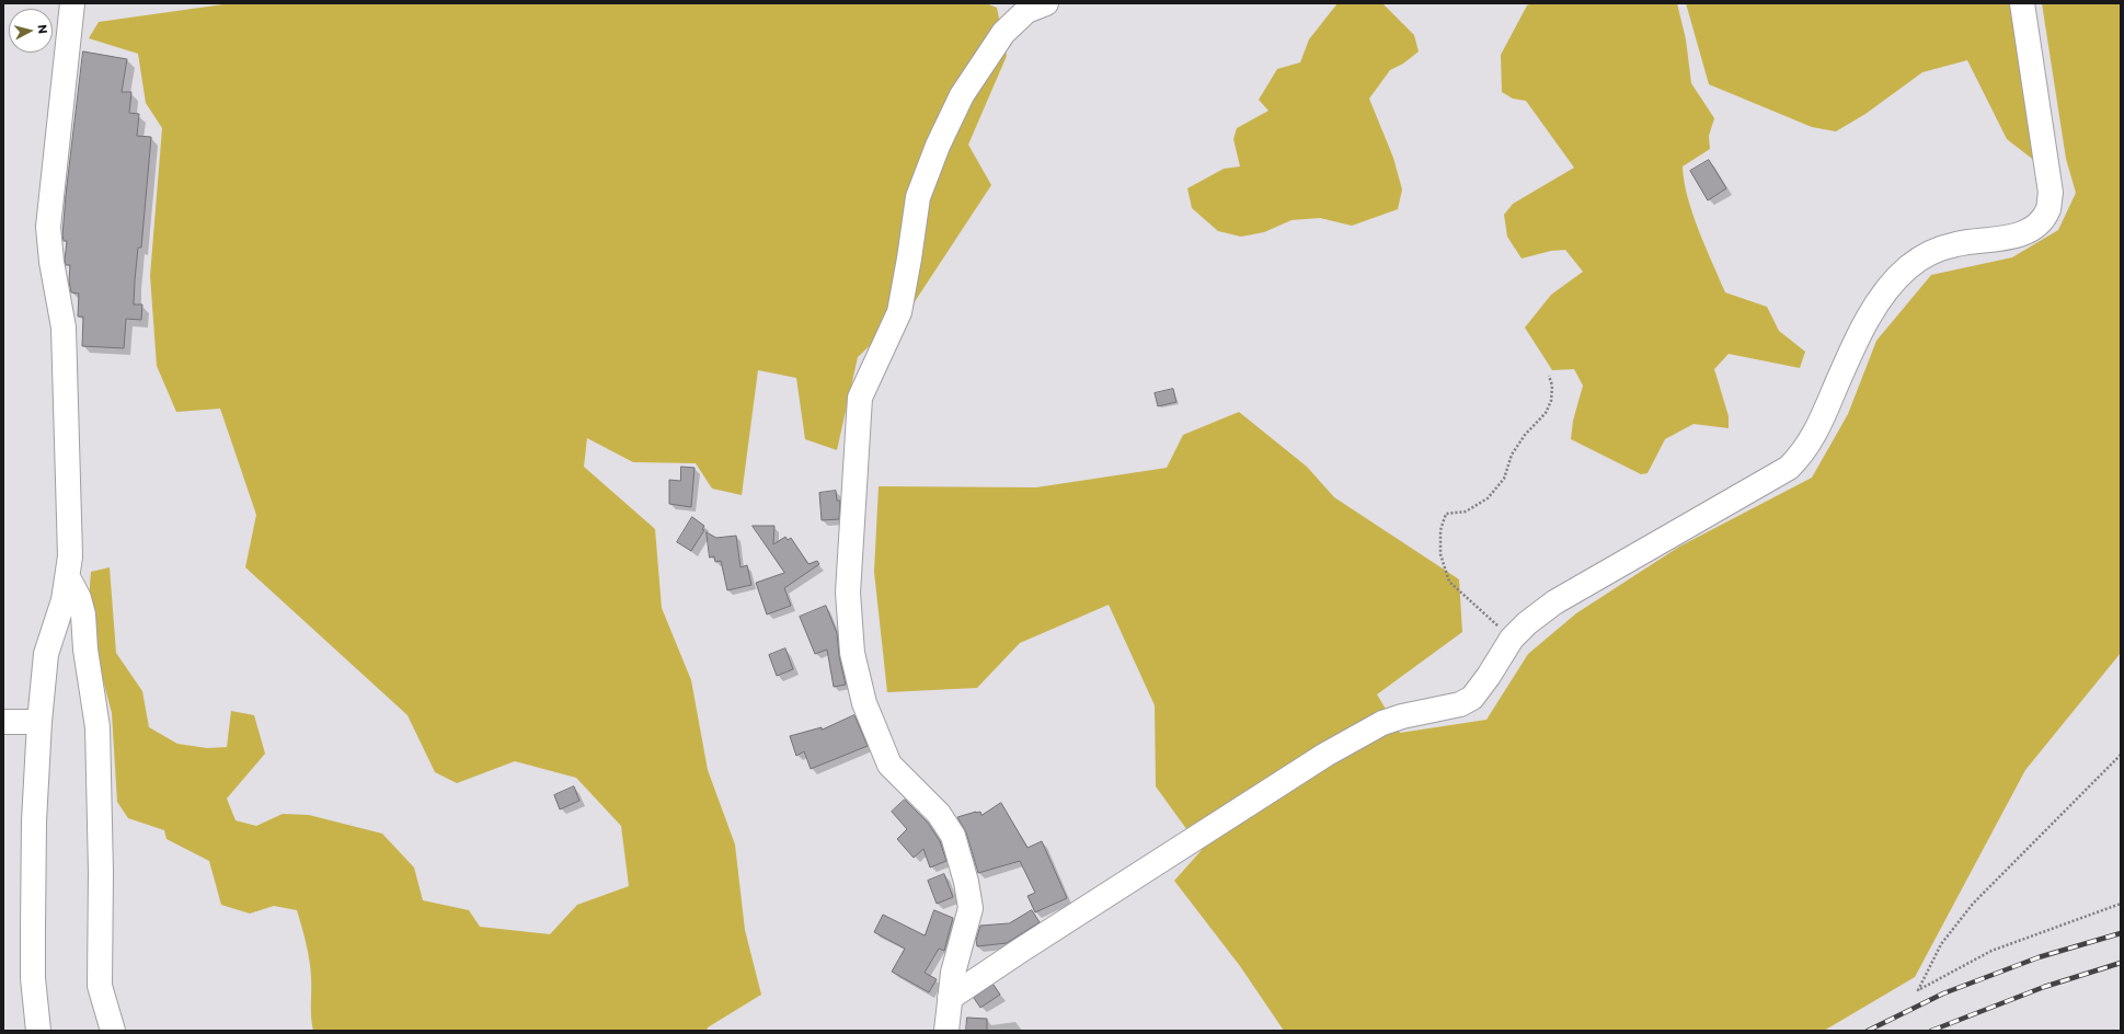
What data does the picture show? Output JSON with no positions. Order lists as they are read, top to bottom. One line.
{"north":"right"}
